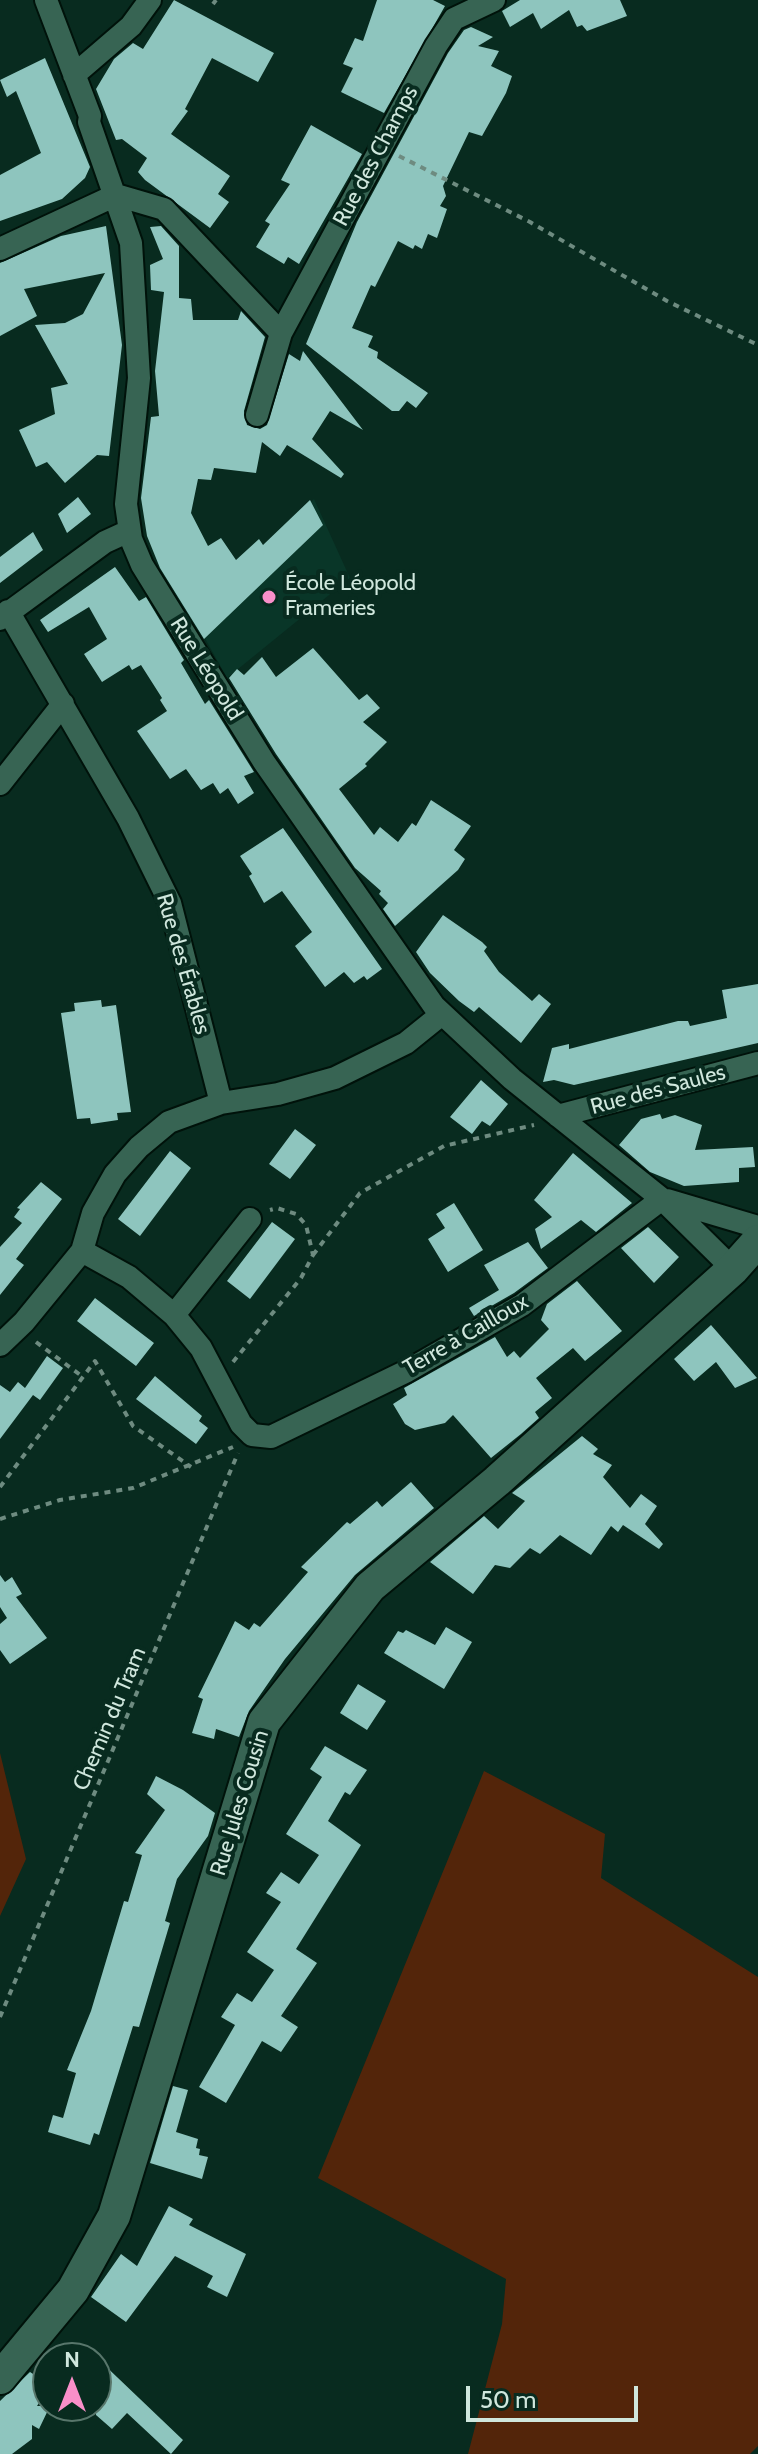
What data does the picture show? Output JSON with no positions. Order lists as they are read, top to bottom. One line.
{"streets":{"street":["Rue des Champs","Rue Léopold","Rue des Érables","Rue des Saules","Terre à Cailloux","Rue Jules Cousin"],"path":["Chemin du Tram"]},"crossings":[["Rue Léopold","Rue des Saules"],["Rue Léopold","Terre à Cailloux"],["Rue Léopold","Rue Jules Cousin"],["Terre à Cailloux","Chemin du Tram"]],"places":["École Léopold Frameries"],"scale_bar":"50 m","north":"top"}
